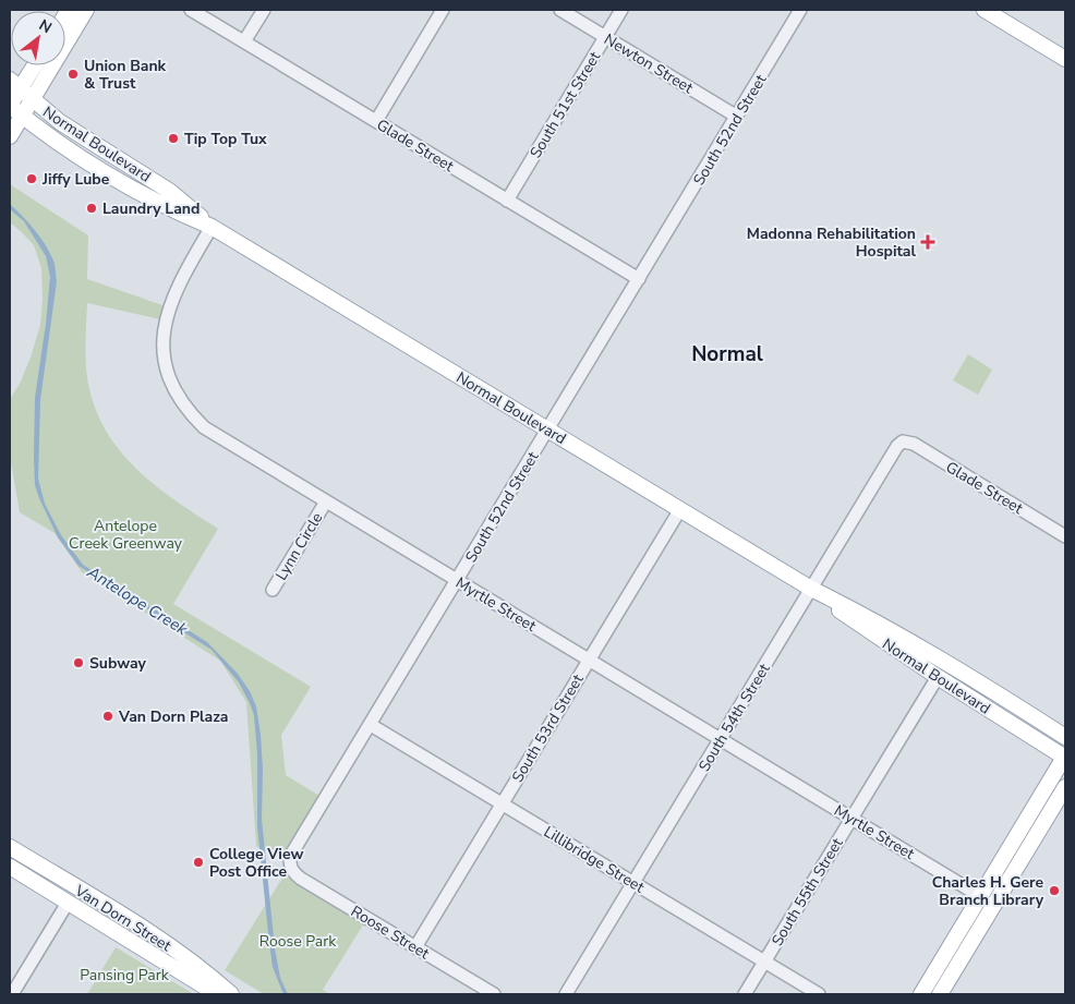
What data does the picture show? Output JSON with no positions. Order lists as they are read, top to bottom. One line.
{"streets":{"main road":["Normal Boulevard","Van Dorn Street"],"street":["Newton Street","South 51st Street","South 52nd Street","Glade Street","Lynn Circle","Myrtle Street","South 54th Street","South 53rd Street","Lillibridge Street","South 55th Street","Roose Street"]},"crossings":[["Newton Street","South 51st Street"],["Newton Street","South 52nd Street"],["South 51st Street","Glade Street"],["South 52nd Street","Normal Boulevard"],["South 52nd Street","Glade Street"],["South 52nd Street","Myrtle Street"],["South 52nd Street","Lillibridge Street"],["South 52nd Street","Roose Street"],["Normal Boulevard","Myrtle Street"],["Normal Boulevard","South 54th Street"],["Normal Boulevard","South 53rd Street"],["Normal Boulevard","South 55th Street"],["Glade Street","South 54th Street"],["Lynn Circle","Myrtle Street"],["Myrtle Street","South 54th Street"],["Myrtle Street","South 53rd Street"],["Myrtle Street","South 55th Street"],["South 54th Street","Lillibridge Street"],["South 53rd Street","Lillibridge Street"],["South 53rd Street","Roose Street"],["Lillibridge Street","South 55th Street"]],"districts":["Normal"],"water":["Antelope Creek"],"parks":["Antelope Creek Greenway","Roose Park","Pansing Park"],"places":{"other":["Union Bank & Trust","Tip Top Tux","Jiffy Lube","Laundry Land","Subway","Van Dorn Plaza","College View Post Office","Charles H. Gere Branch Library"],"health":["Madonna Rehabilitation Hospital"]},"north":"top right"}
